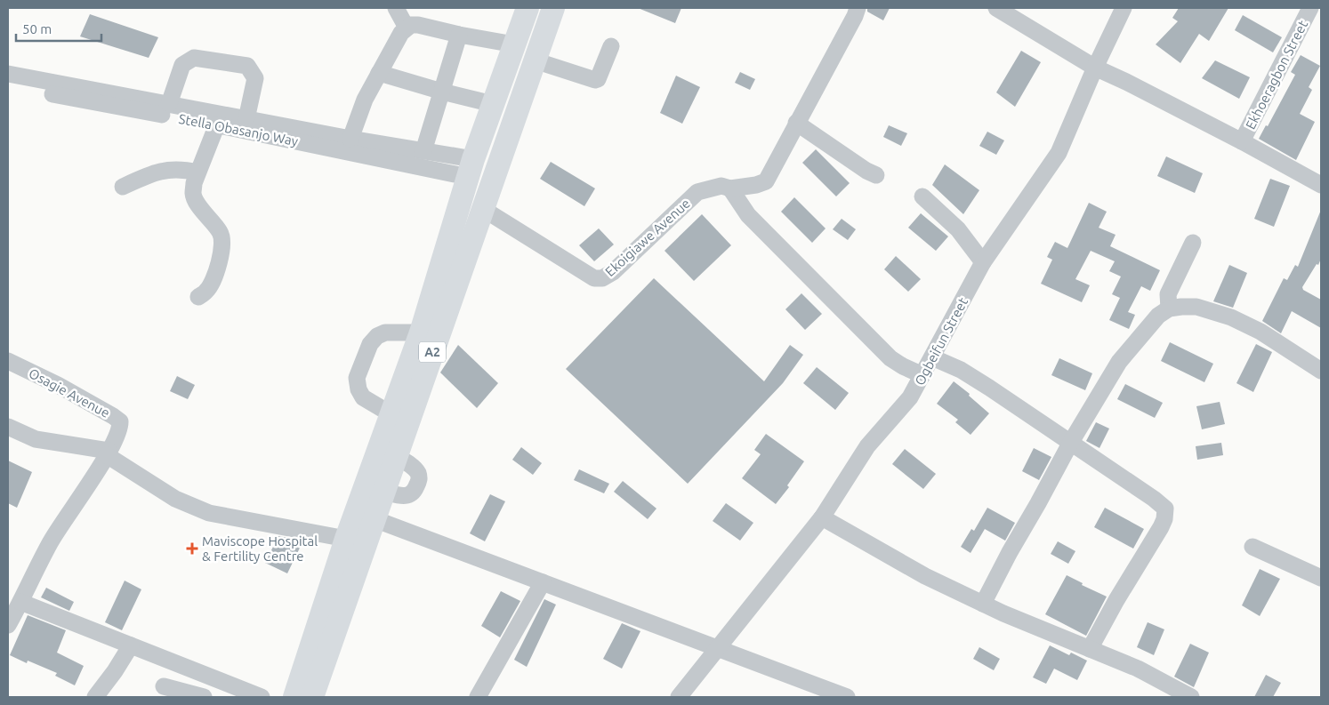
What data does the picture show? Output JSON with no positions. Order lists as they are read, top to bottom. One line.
{"streets":{"highway":["A2"],"street":["Ekhoeragbon Street","Stella Obasanjo Way","Ekoigiawe Avenue","Ogbeifun Street","Osagie Avenue"]},"crossings":[["Stella Obasanjo Way","A2"],["Ekoigiawe Avenue","A2"]],"places":{"health":["Maviscope Hospital & Fertility Centre"]},"scale_bar":"50 m"}
